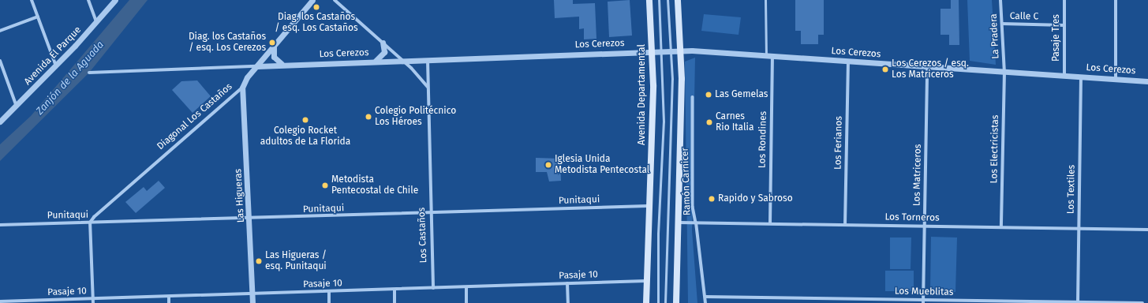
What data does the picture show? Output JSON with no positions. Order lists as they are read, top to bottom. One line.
{"streets":{"main road":["Avenida Departamental"],"street":["Calle C","La Pradera","Pasaje Tres","Los Cerezos","Avenida El Parque","Diagonal Los Castaños","Los Rondines","Los Ferianos","Los Electricistas","Los Matriceros","Ramón Carnicer","Los Textiles","Las Higueras","Punitaqui","Los Torneros","Los Castaños","Pasaje 10","Los Mueblitas"]},"crossings":[["Calle C","La Pradera"],["Calle C","Pasaje Tres"],["La Pradera","Los Cerezos"],["La Pradera","Los Electricistas"],["Pasaje Tres","Los Cerezos"],["Los Cerezos","Avenida Departamental"],["Los Cerezos","Diagonal Los Castaños"],["Los Cerezos","Los Rondines"],["Los Cerezos","Los Ferianos"],["Los Cerezos","Los Electricistas"],["Los Cerezos","Los Matriceros"],["Los Cerezos","Los Textiles"],["Los Cerezos","Los Castaños"],["Avenida Departamental","Punitaqui"],["Avenida Departamental","Pasaje 10"],["Diagonal Los Castaños","Las Higueras"],["Diagonal Los Castaños","Punitaqui"],["Los Rondines","Los Torneros"],["Los Ferianos","Los Torneros"],["Los Electricistas","Los Torneros"],["Los Matriceros","Los Torneros"],["Los Matriceros","Los Mueblitas"],["Ramón Carnicer","Los Torneros"],["Ramón Carnicer","Los Mueblitas"],["Los Textiles","Los Torneros"],["Los Textiles","Los Mueblitas"],["Las Higueras","Punitaqui"],["Las Higueras","Pasaje 10"],["Punitaqui","Los Castaños"],["Los Castaños","Pasaje 10"]],"water":["Zanjón de la Aguada"],"places":["Diag. los Castaños / esq. Los Castaños","Diag. los Castaños / esq. Los Cerezos","Los Cerezos / esq. Los Matriceros","Las Gemelas","Colegio Politécnico Los Héroes","Colegio Rocket adultos de La Florida","Carnes Rio Italia","Iglesia Unida Metodista Pentecostal","Metodista Pentecostal de Chile","Rapido y Sabroso","Las Higueras / esq. Punitaqui"]}
